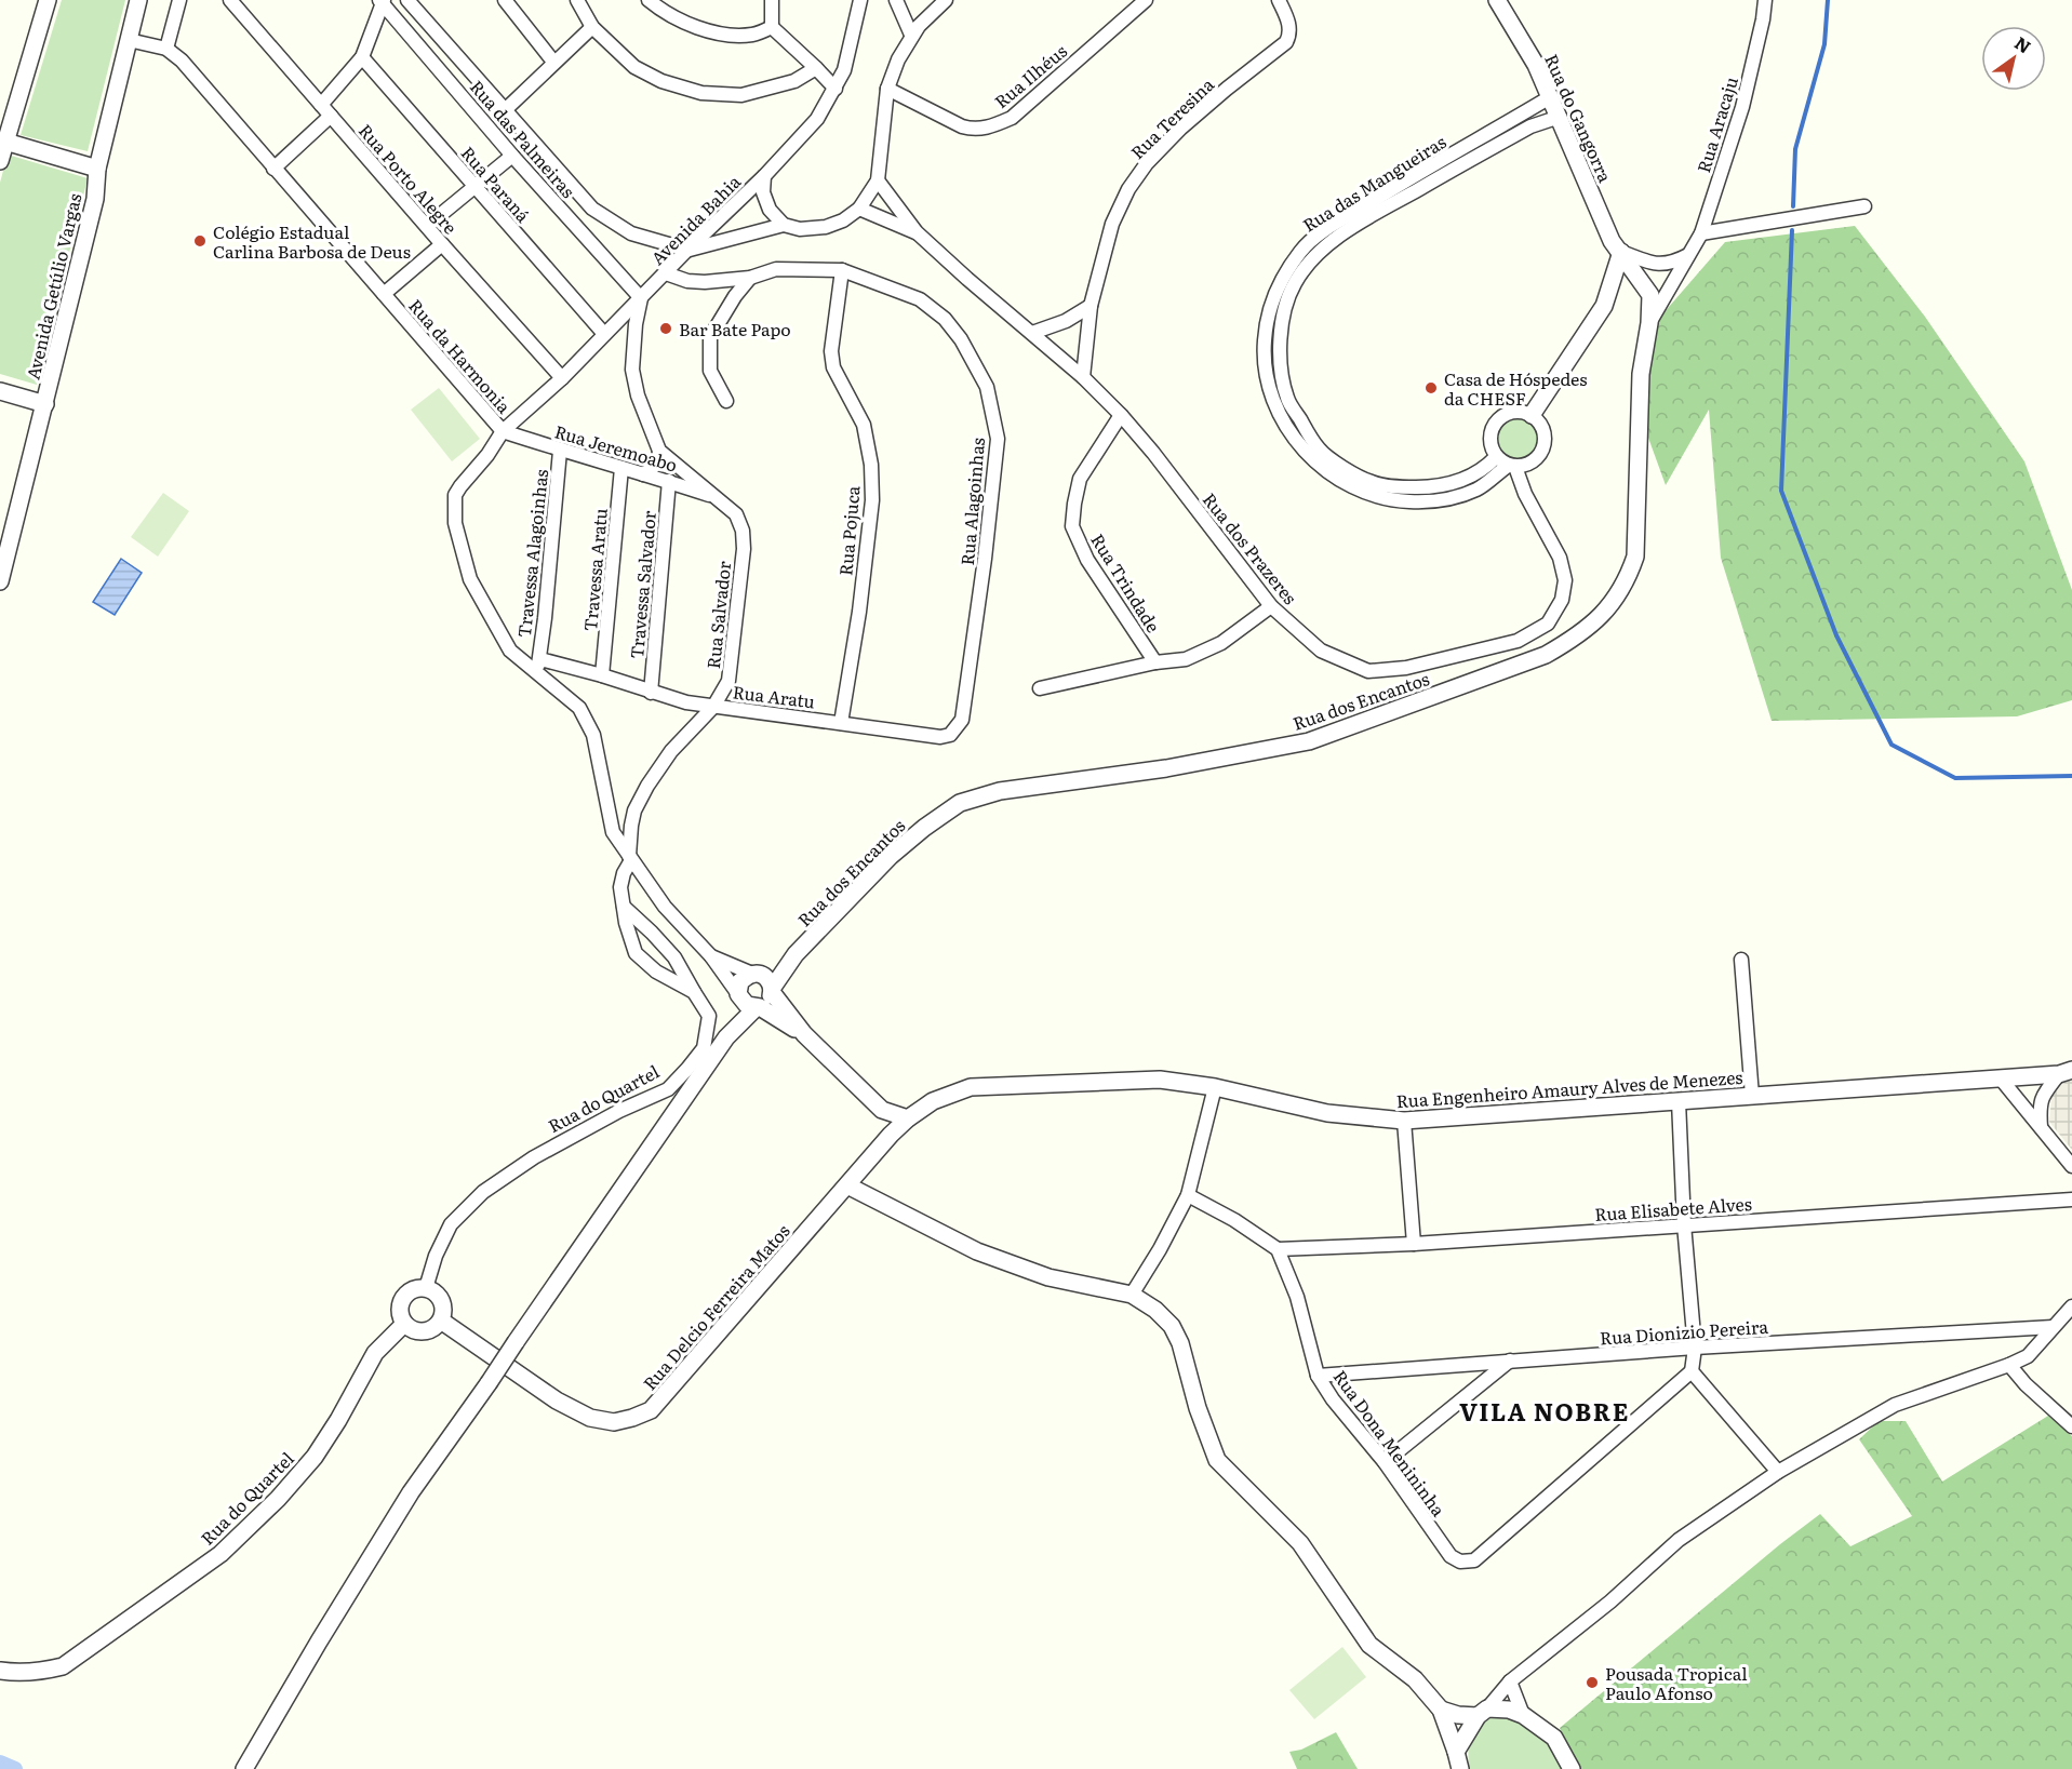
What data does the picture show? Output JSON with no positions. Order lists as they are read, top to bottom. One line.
{"streets":{"street":["Rua Ilhéus","Rua Teresina","Rua do Gangorra","Rua Aracaju","Rua das Palmeiras","Rua Porto Alegre","Rua das Mangueiras","Rua Paraná","Avenida Bahia","Avenida Getúlio Vargas","Rua da Harmonia","Rua Jeremoabo","Rua Alagoinhas","Rua Pojuca","Rua dos Prazeres","Travessa Alagoinhas","Travessa Aratu","Rua Trindade","Travessa Salvador","Rua Salvador","Rua Aratu","Rua dos Encantos","Rua Engenheiro Amaury Alves de Menezes","Rua do Quartel","Rua Elisabete Alves","Rua Delcio Ferreira Matos","Rua Dionizio Pereira","Rua Dona Menininha"]},"crossings":[["Rua Teresina","Rua dos Prazeres"],["Rua do Gangorra","Rua das Mangueiras"],["Rua do Gangorra","Rua dos Encantos"],["Rua Aracaju","Rua dos Encantos"],["Rua das Palmeiras","Avenida Bahia"],["Rua das Palmeiras","Rua Salvador"],["Rua Porto Alegre","Avenida Bahia"],["Rua das Mangueiras","Rua dos Prazeres"],["Rua Paraná","Avenida Bahia"],["Avenida Bahia","Rua da Harmonia"],["Avenida Bahia","Rua Jeremoabo"],["Avenida Bahia","Rua Alagoinhas"],["Avenida Bahia","Rua Salvador"],["Avenida Getúlio Vargas","Rua da Harmonia"],["Rua da Harmonia","Rua Jeremoabo"],["Rua da Harmonia","Travessa Alagoinhas"],["Rua da Harmonia","Rua Salvador"],["Rua da Harmonia","Rua Aratu"],["Rua Jeremoabo","Travessa Alagoinhas"],["Rua Jeremoabo","Travessa Aratu"],["Rua Jeremoabo","Travessa Salvador"],["Rua Jeremoabo","Rua Salvador"],["Rua Alagoinhas","Rua Pojuca"],["Rua Alagoinhas","Rua Aratu"],["Rua Pojuca","Rua Aratu"],["Rua dos Prazeres","Rua Trindade"],["Travessa Alagoinhas","Rua Aratu"],["Travessa Aratu","Rua Aratu"],["Travessa Salvador","Rua Aratu"],["Rua Salvador","Rua Aratu"],["Rua Engenheiro Amaury Alves de Menezes","Rua Delcio Ferreira Matos"],["Rua do Quartel","Rua Delcio Ferreira Matos"],["Rua Elisabete Alves","Rua Dona Menininha"],["Rua Dionizio Pereira","Rua Dona Menininha"]],"districts":["VILA NOBRE"],"places":["Colégio Estadual Carlina Barbosa de Deus","Bar Bate Papo","Casa de Hóspedes da CHESF","Pousada Tropical Paulo Afonso"],"north":"top right"}
